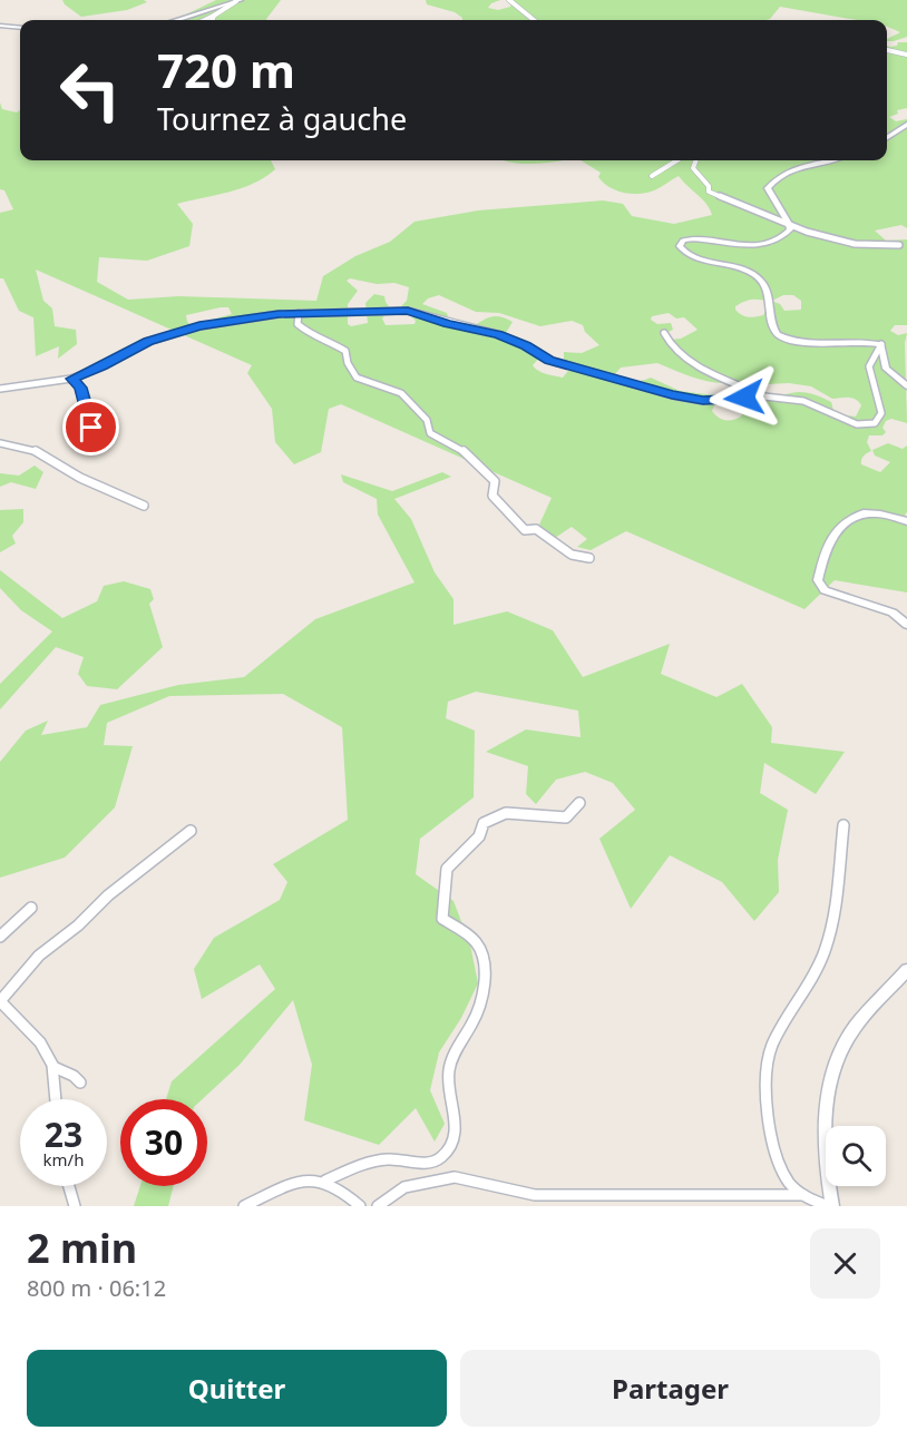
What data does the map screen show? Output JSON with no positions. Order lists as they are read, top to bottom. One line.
{"page":{"turn":["720 m","Tournez à gauche"],"speed":"23 km/h","limit":"30","heading":["2 min","800 m · 06:12"],"buttons":["Quitter","Partager"]}}
